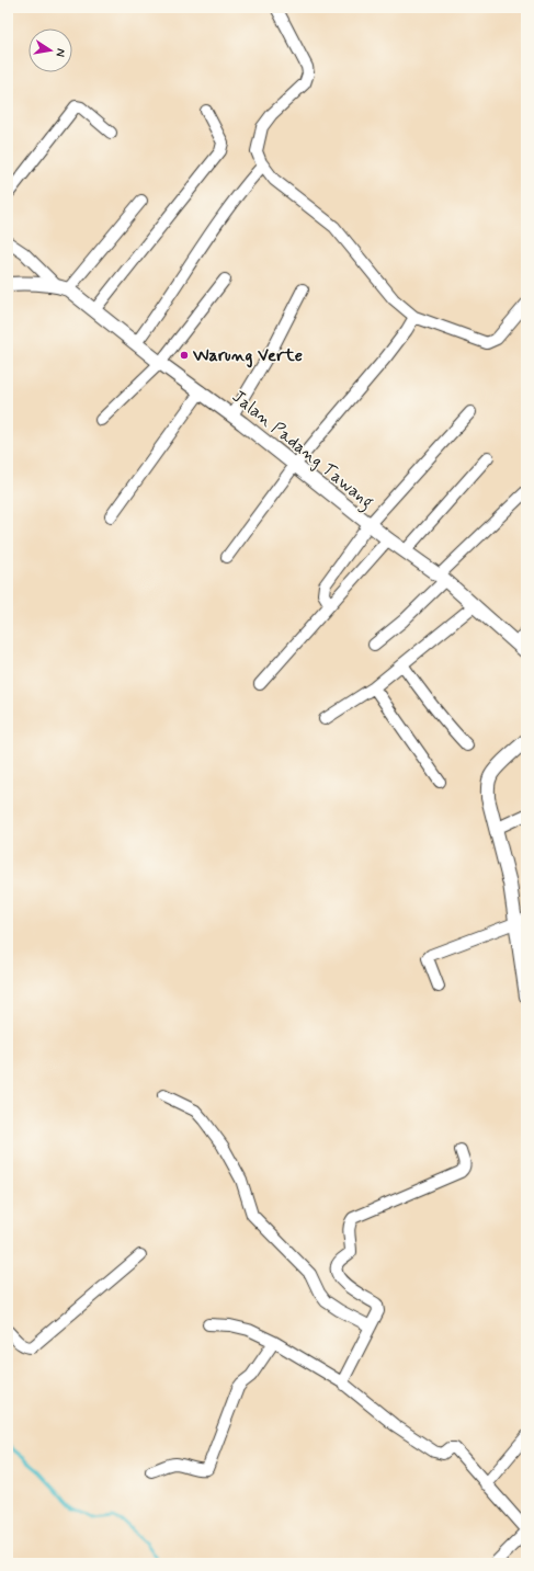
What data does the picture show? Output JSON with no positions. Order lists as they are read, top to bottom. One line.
{"streets":{"street":["Jalan Padang Tawang"]},"places":["Warung Verte"],"north":"right"}
